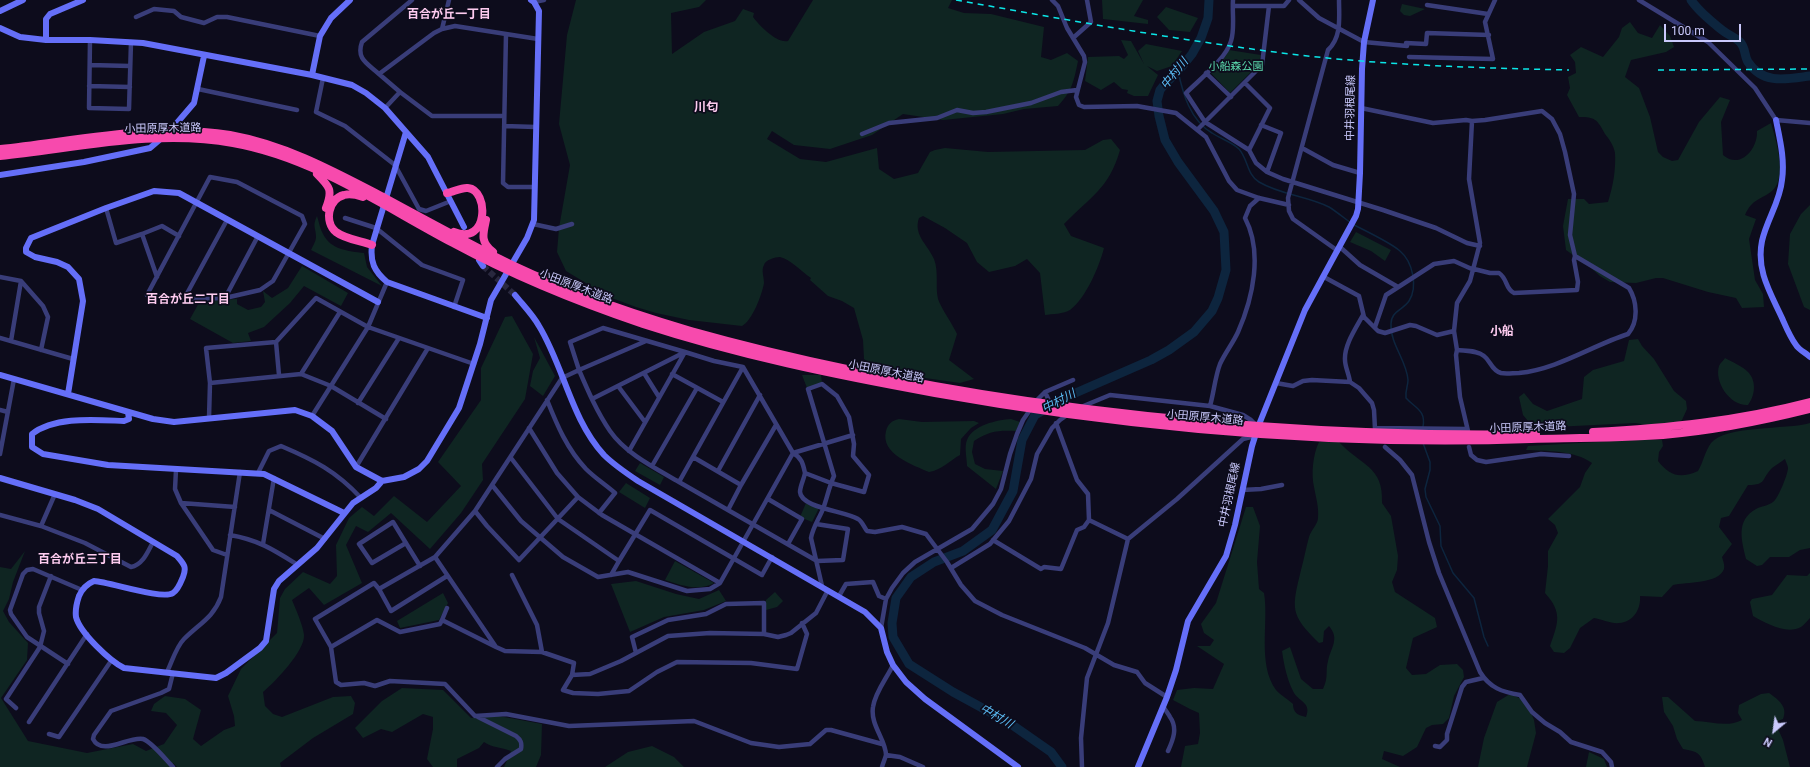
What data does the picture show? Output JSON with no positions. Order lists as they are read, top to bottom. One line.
{"streets":{"highway":["小田原厚木道路"],"street":["中井羽根尾線"]},"crossings":[["中井羽根尾線","小田原厚木道路"]],"districts":["百合が丘一丁目","川匂","百合が丘二丁目","小船","百合が丘三丁目"],"water":["中村川"],"parks":["小船森公園"],"scale_bar":"100 m","north":"bottom left"}
